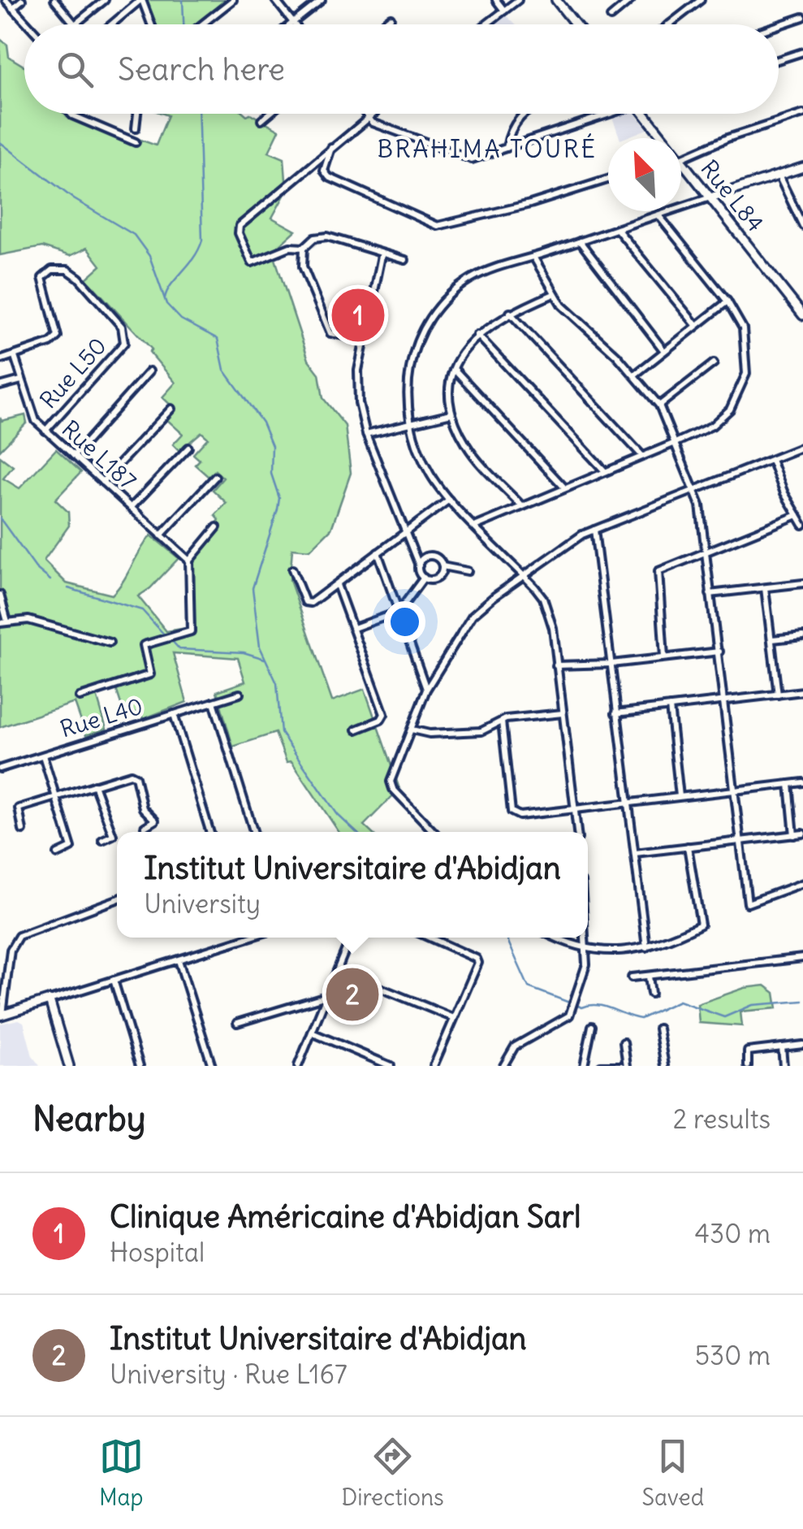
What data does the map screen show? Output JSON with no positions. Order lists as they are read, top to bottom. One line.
{"streets":{"street":["Rue L84","Rue L50","Rue L187","Rue L40"]},"crossings":[["Rue L50","Rue L187"]],"districts":["BRAHIMA TOURÉ"],"north":"top left","page":{"search":"Search here","pins":["1","2"],"popup":["Institut Universitaire d'Abidjan","University"],"heading":["Nearby","2 results"],"list":[{"mark":"1","name":"Clinique Américaine d'Abidjan Sarl","note":"Hospital","value":"430 m"},{"mark":"2","name":"Institut Universitaire d'Abidjan","note":"University · Rue L167","value":"530 m"}],"nav":["Map","Directions","Saved"]}}
